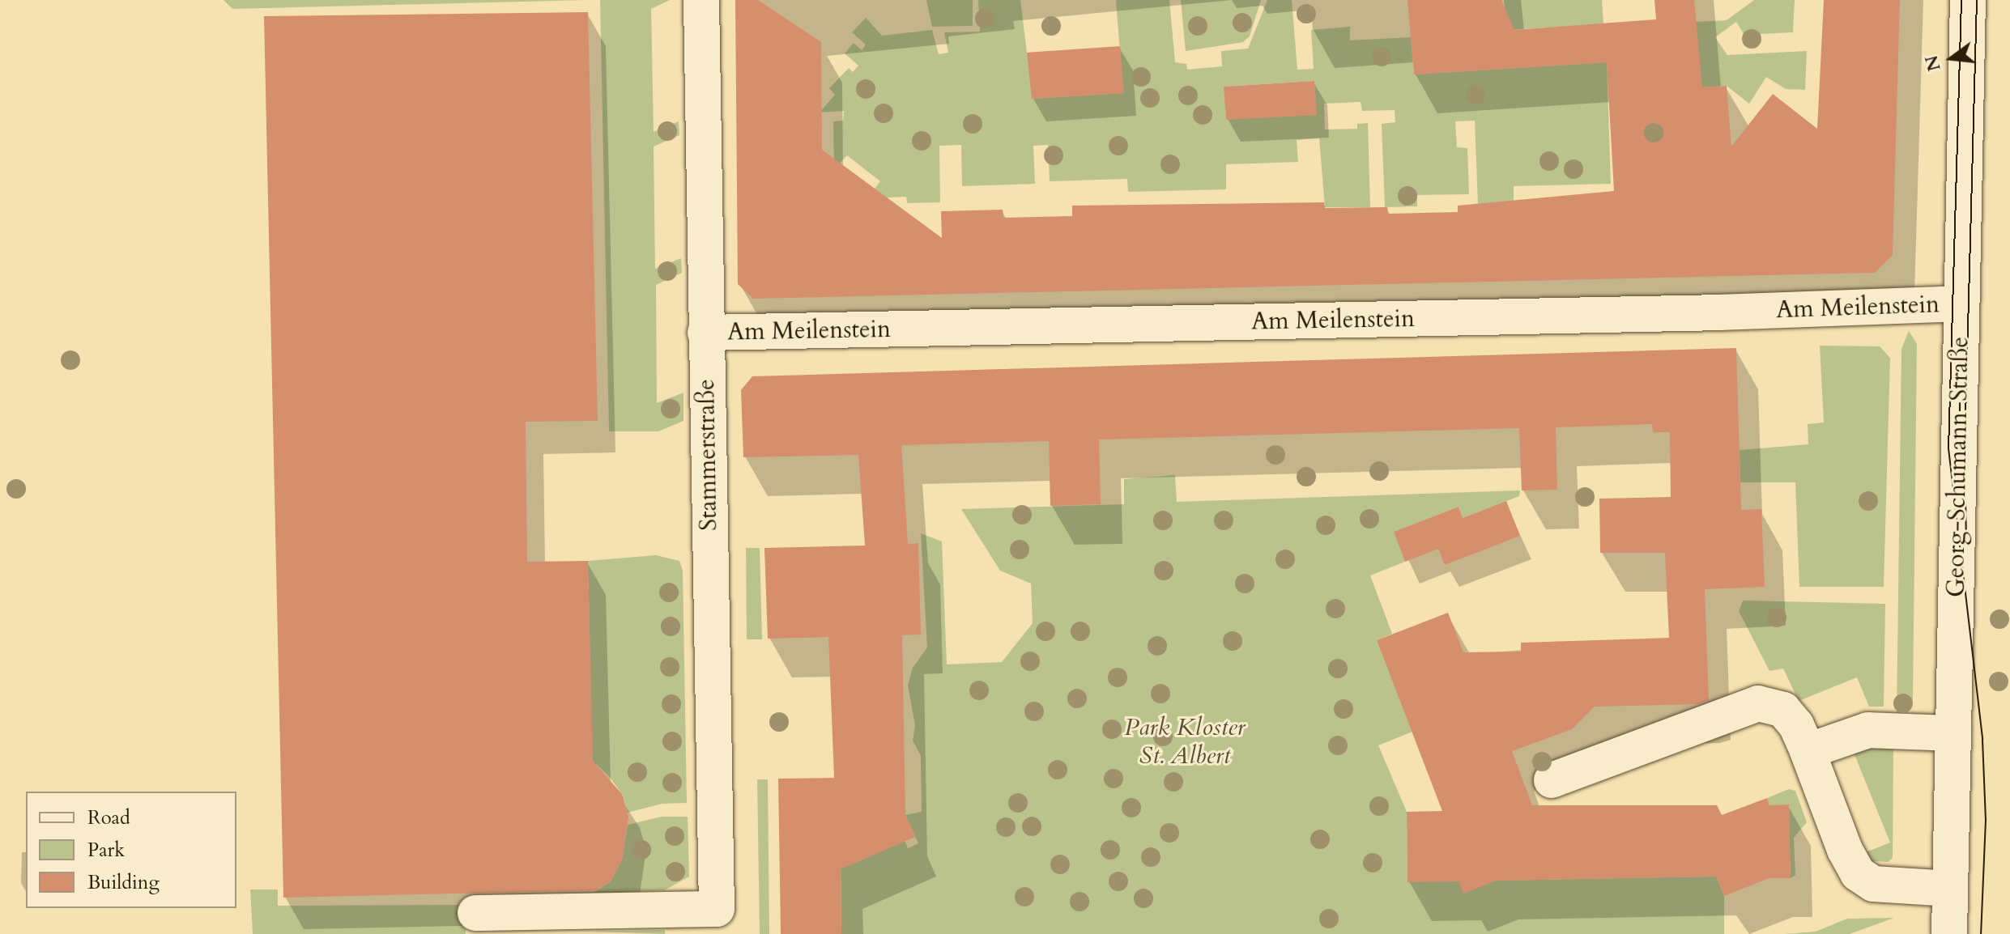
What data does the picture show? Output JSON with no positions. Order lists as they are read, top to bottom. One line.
{"streets":{"street":["Am Meilenstein","Stammerstraße","Georg-Schumann-Straße"]},"crossings":[["Am Meilenstein","Stammerstraße"],["Am Meilenstein","Georg-Schumann-Straße"]],"parks":["Park Kloster St. Albert"],"legend":["Road","Park","Building"],"north":"left"}
